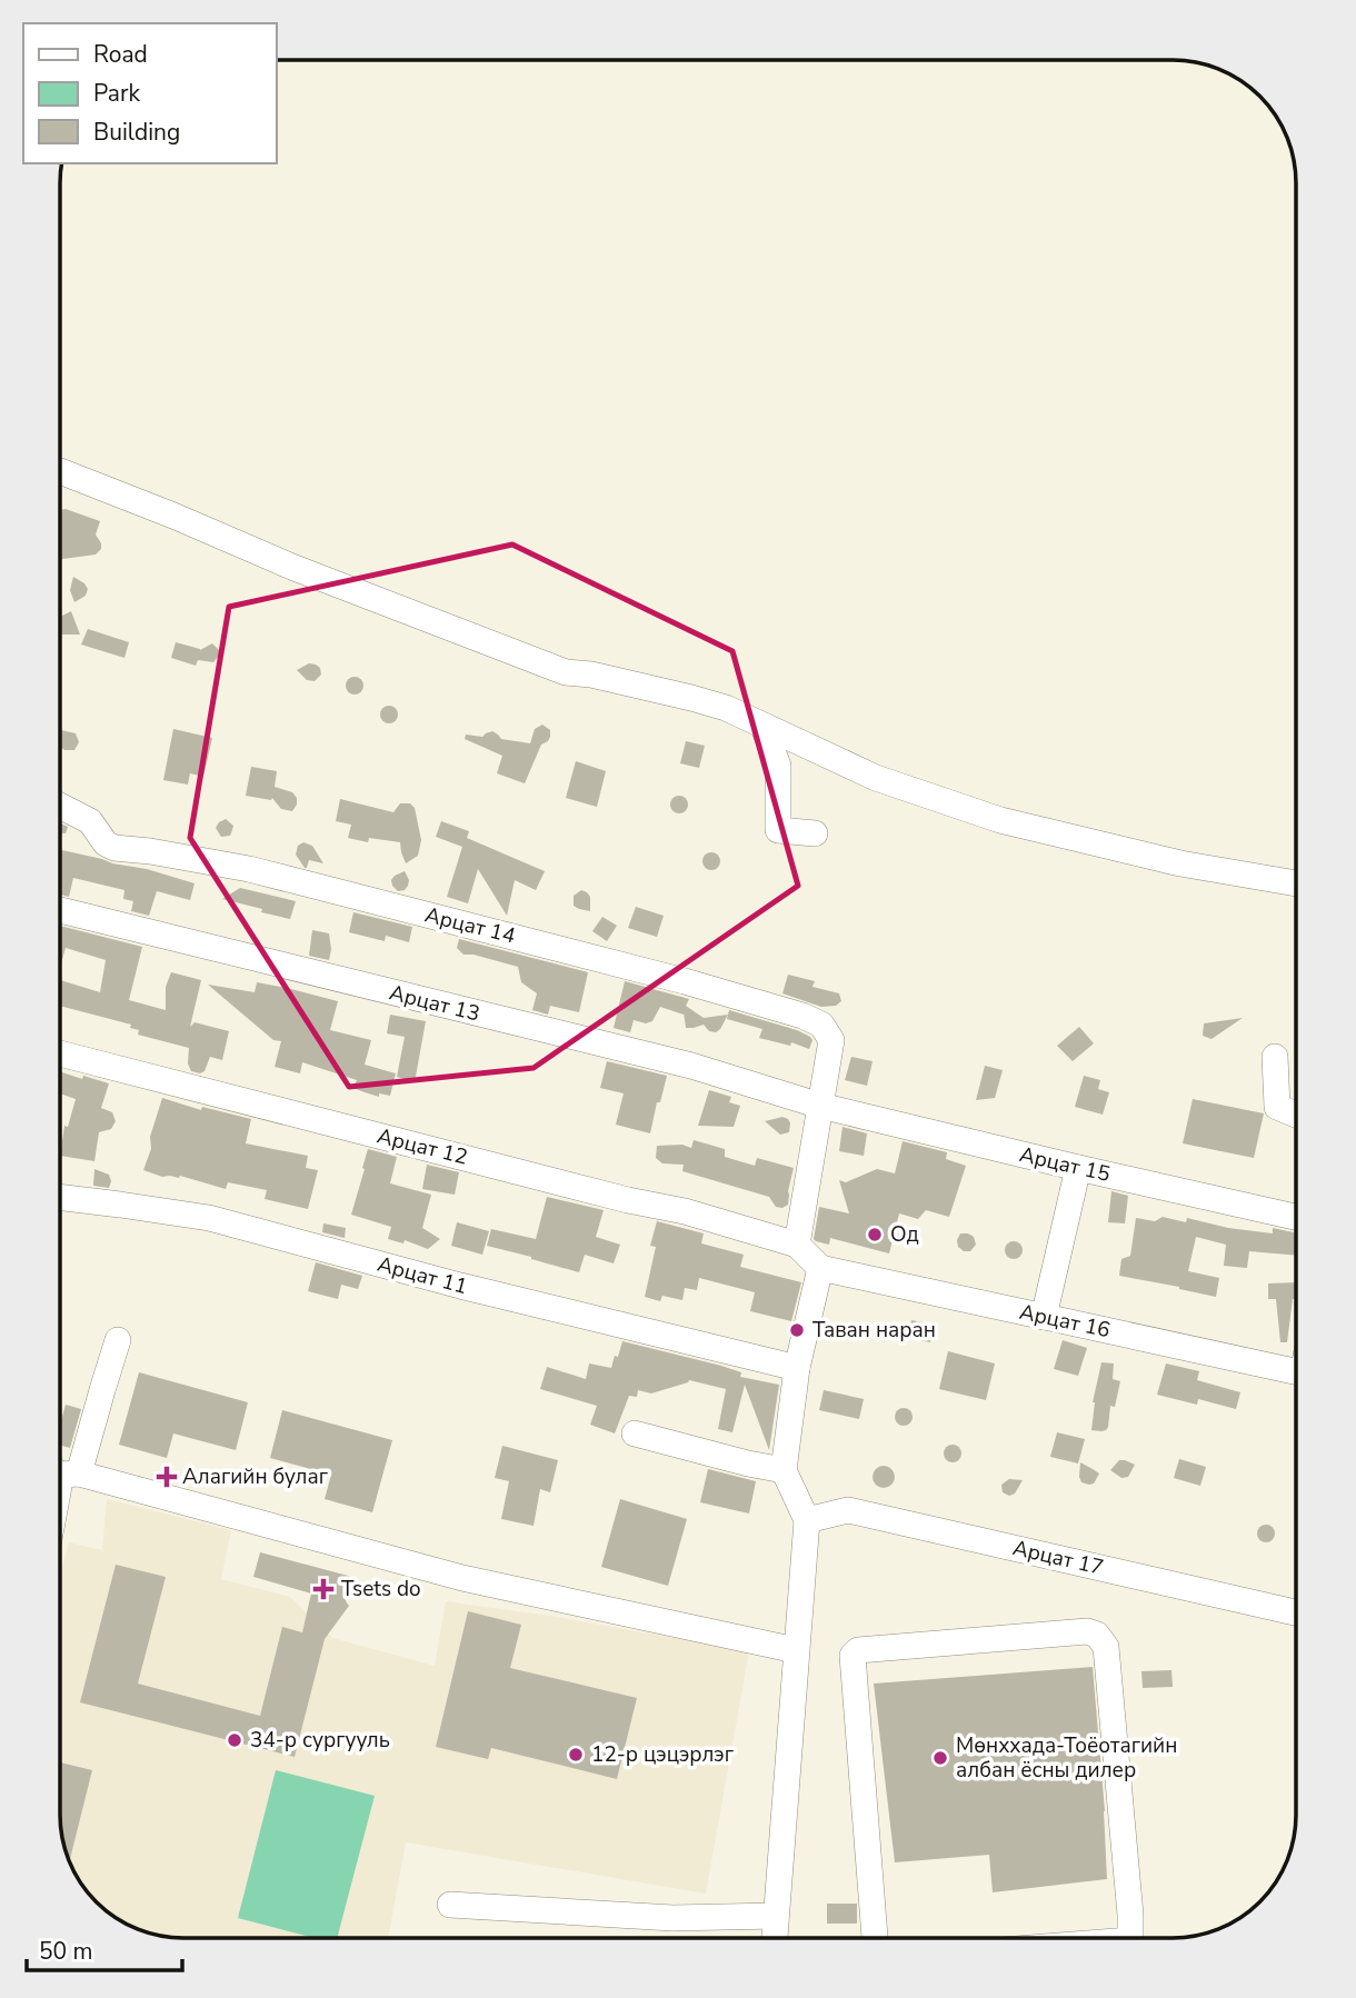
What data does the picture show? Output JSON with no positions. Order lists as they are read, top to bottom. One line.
{"streets":{"street":["Арцат 14","Арцат 13","Арцат 12","Арцат 15","Арцат 11","Арцат 16","Арцат 17"]},"crossings":[["Арцат 14","Арцат 13"],["Арцат 14","Арцат 15"],["Арцат 13","Арцат 15"]],"places":{"other":["Од","Таван наран","34-р сургууль","12-р цэцэрлэг","Мөнххада-Тоёотагийн албан ёсны дилер"],"health":["Алагийн булаг","Tsets do"]},"legend":["Road","Park","Building"],"scale_bar":"50 m"}
